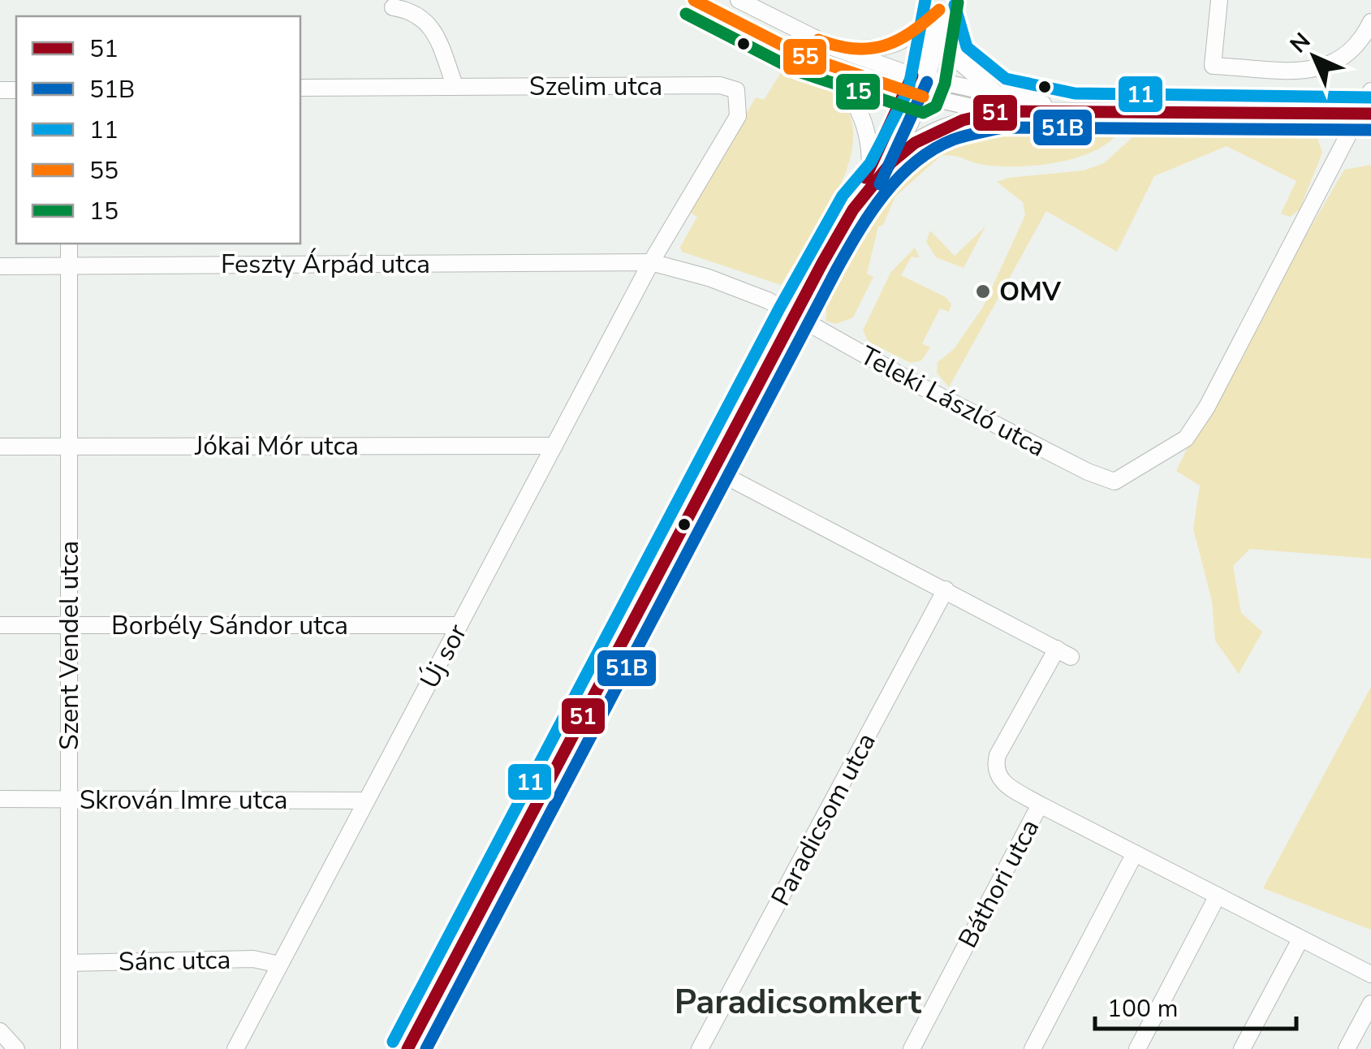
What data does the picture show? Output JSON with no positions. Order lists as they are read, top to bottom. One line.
{"streets":{"street":["Szelim utca","Feszty Árpád utca","Teleki László utca","Jókai Mór utca","Borbély Sándor utca","Szent Vendel utca","Új sor","Skrován Imre utca","Paradicsom utca","Báthori utca","Sánc utca"]},"crossings":[["Szelim utca","Új sor"],["Feszty Árpád utca","Teleki László utca"],["Feszty Árpád utca","Szent Vendel utca"],["Feszty Árpád utca","Új sor"],["Jókai Mór utca","Szent Vendel utca"],["Jókai Mór utca","Új sor"],["Borbély Sándor utca","Szent Vendel utca"],["Borbély Sándor utca","Új sor"],["Szent Vendel utca","Skrován Imre utca"],["Szent Vendel utca","Sánc utca"],["Új sor","Skrován Imre utca"],["Új sor","Sánc utca"],["Paradicsom utca","Báthori utca"]],"districts":["Paradicsomkert"],"places":["OMV"],"lines":["transit line 11","transit line 55","transit line 15","transit line 51","transit line 51B"],"legend":["51","51B","11","55","15"],"scale_bar":"100 m","north":"top left"}
